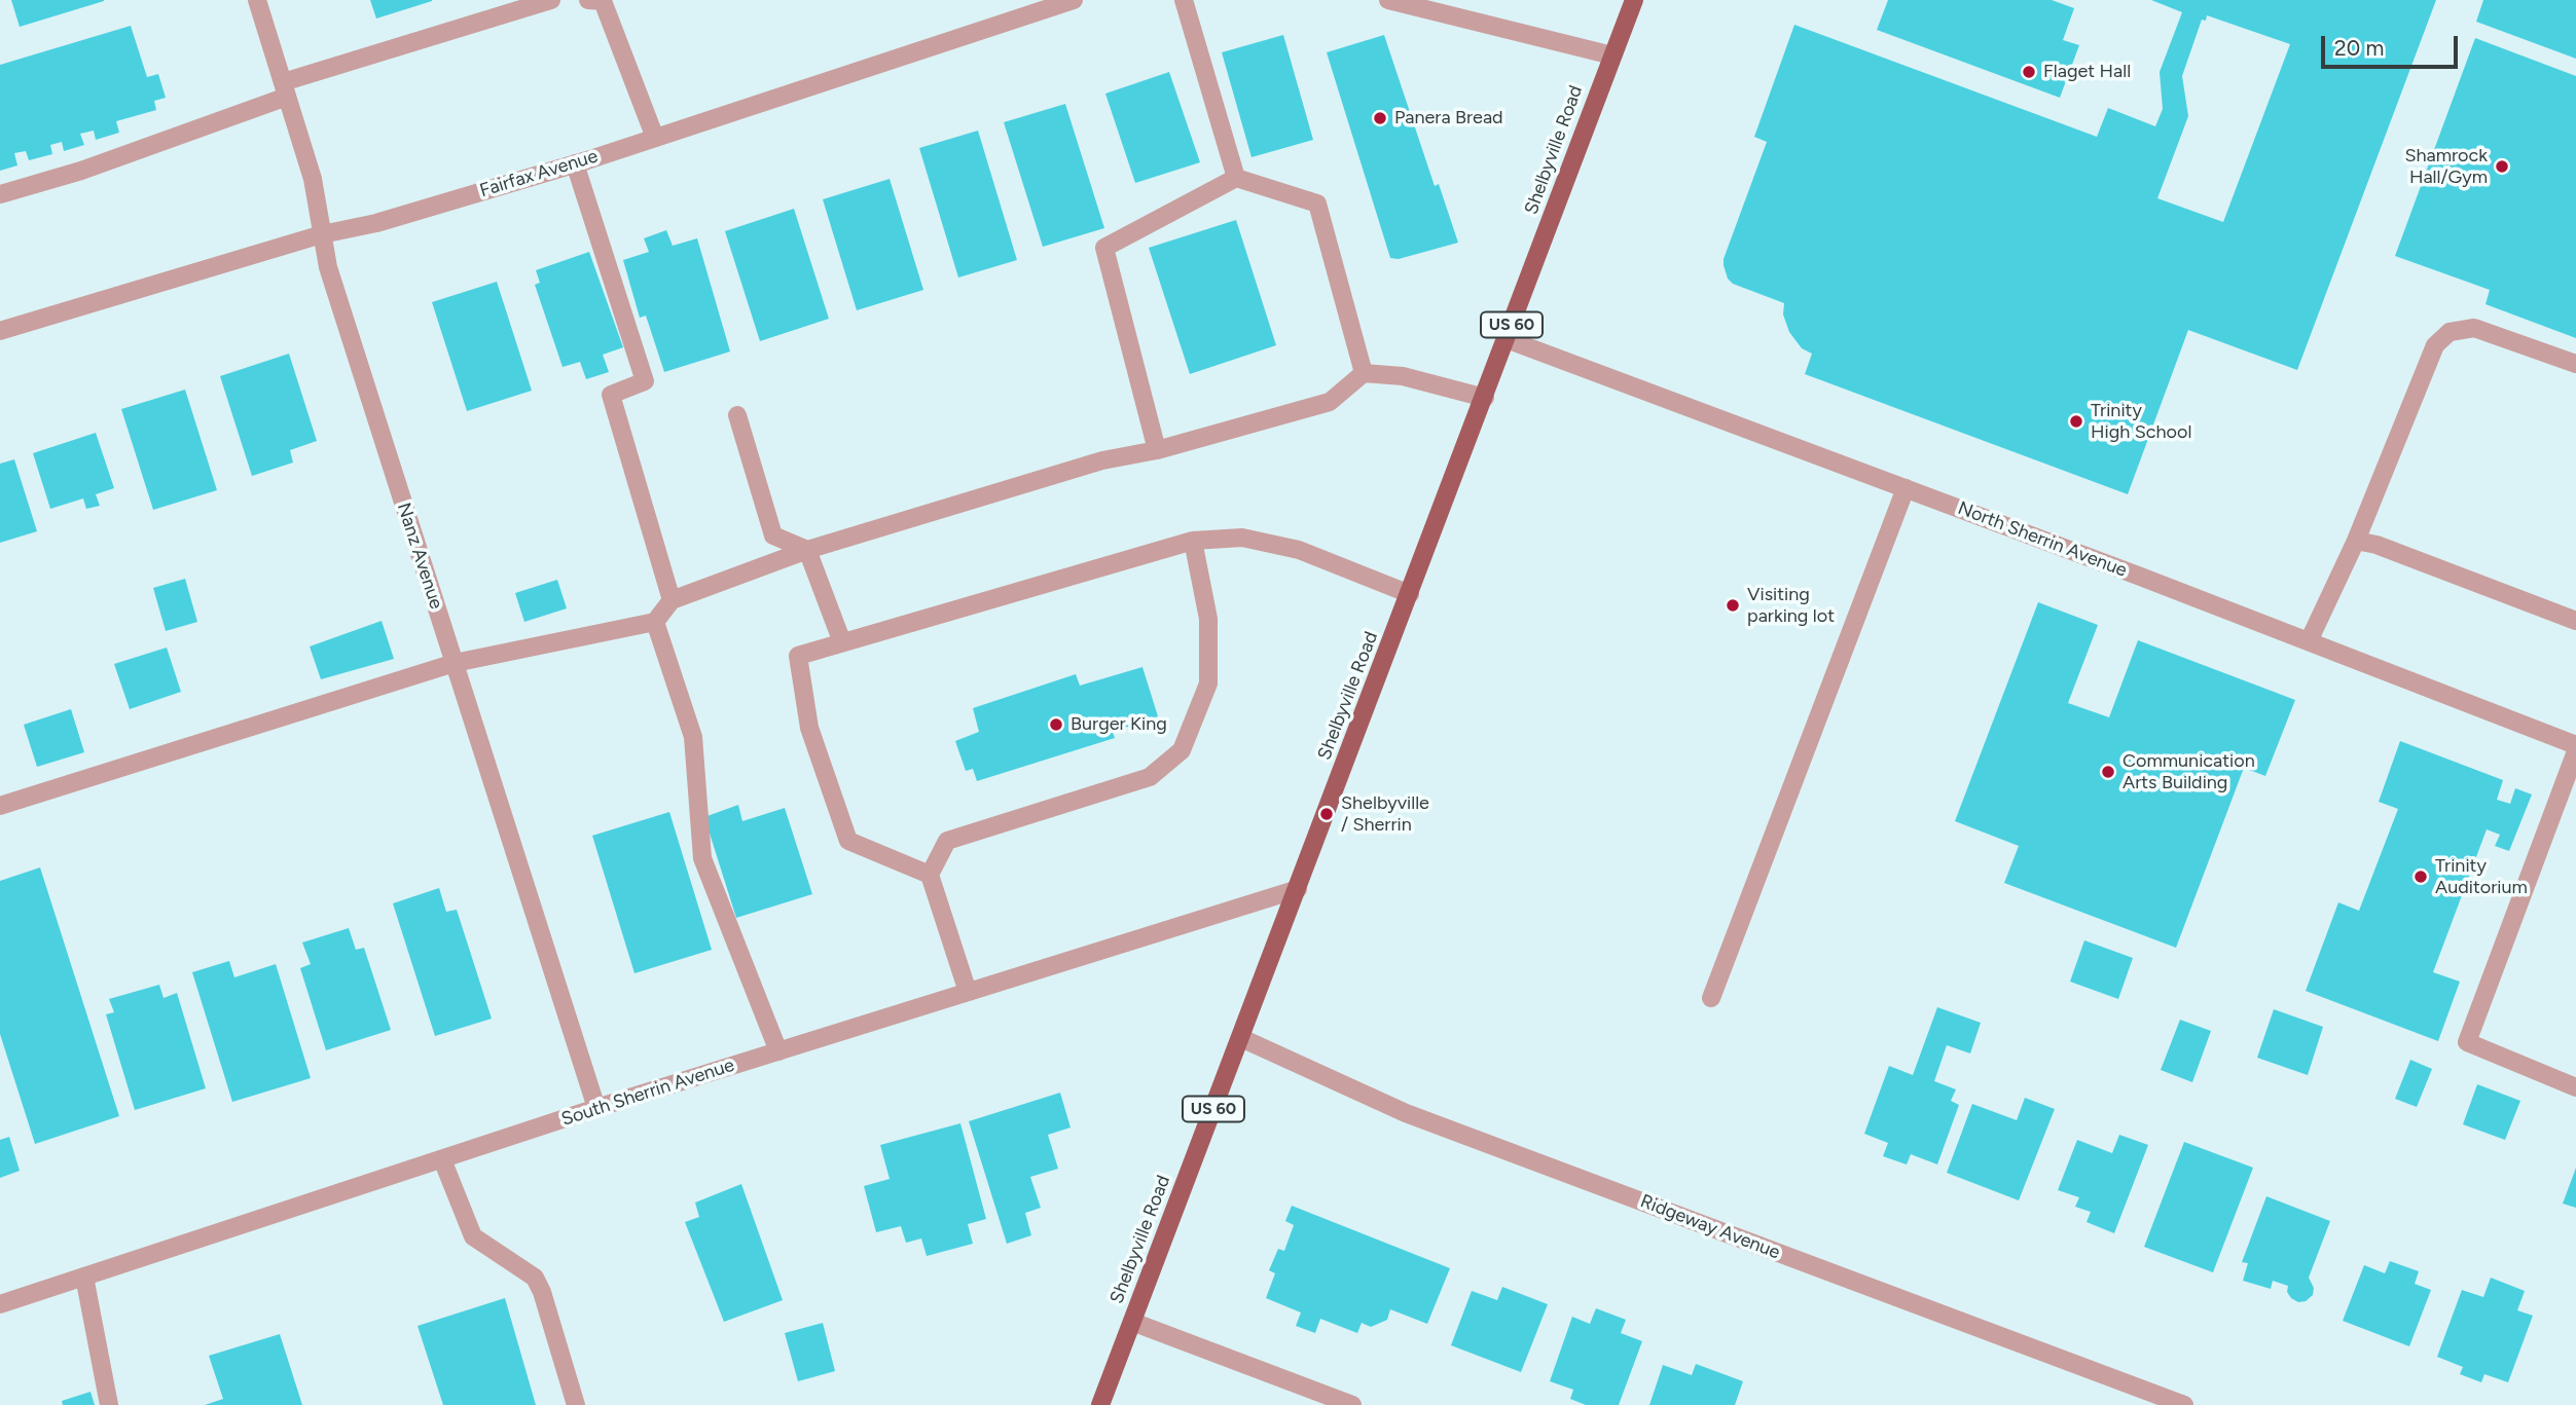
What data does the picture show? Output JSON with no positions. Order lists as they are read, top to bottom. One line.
{"streets":{"main road":["Shelbyville Road","US 60"],"street":["Fairfax Avenue","North Sherrin Avenue","Nanz Avenue","South Sherrin Avenue","Ridgeway Avenue"]},"crossings":[["Shelbyville Road","North Sherrin Avenue"],["Shelbyville Road","South Sherrin Avenue"],["Shelbyville Road","Ridgeway Avenue"],["Fairfax Avenue","Nanz Avenue"],["Nanz Avenue","South Sherrin Avenue"]],"places":["Flaget Hall","Panera Bread","Shamrock Hall/Gym","Trinity High School","Visiting parking lot","Burger King","Communication Arts Building","Shelbyville / Sherrin","Trinity Auditorium"],"scale_bar":"20 m"}
